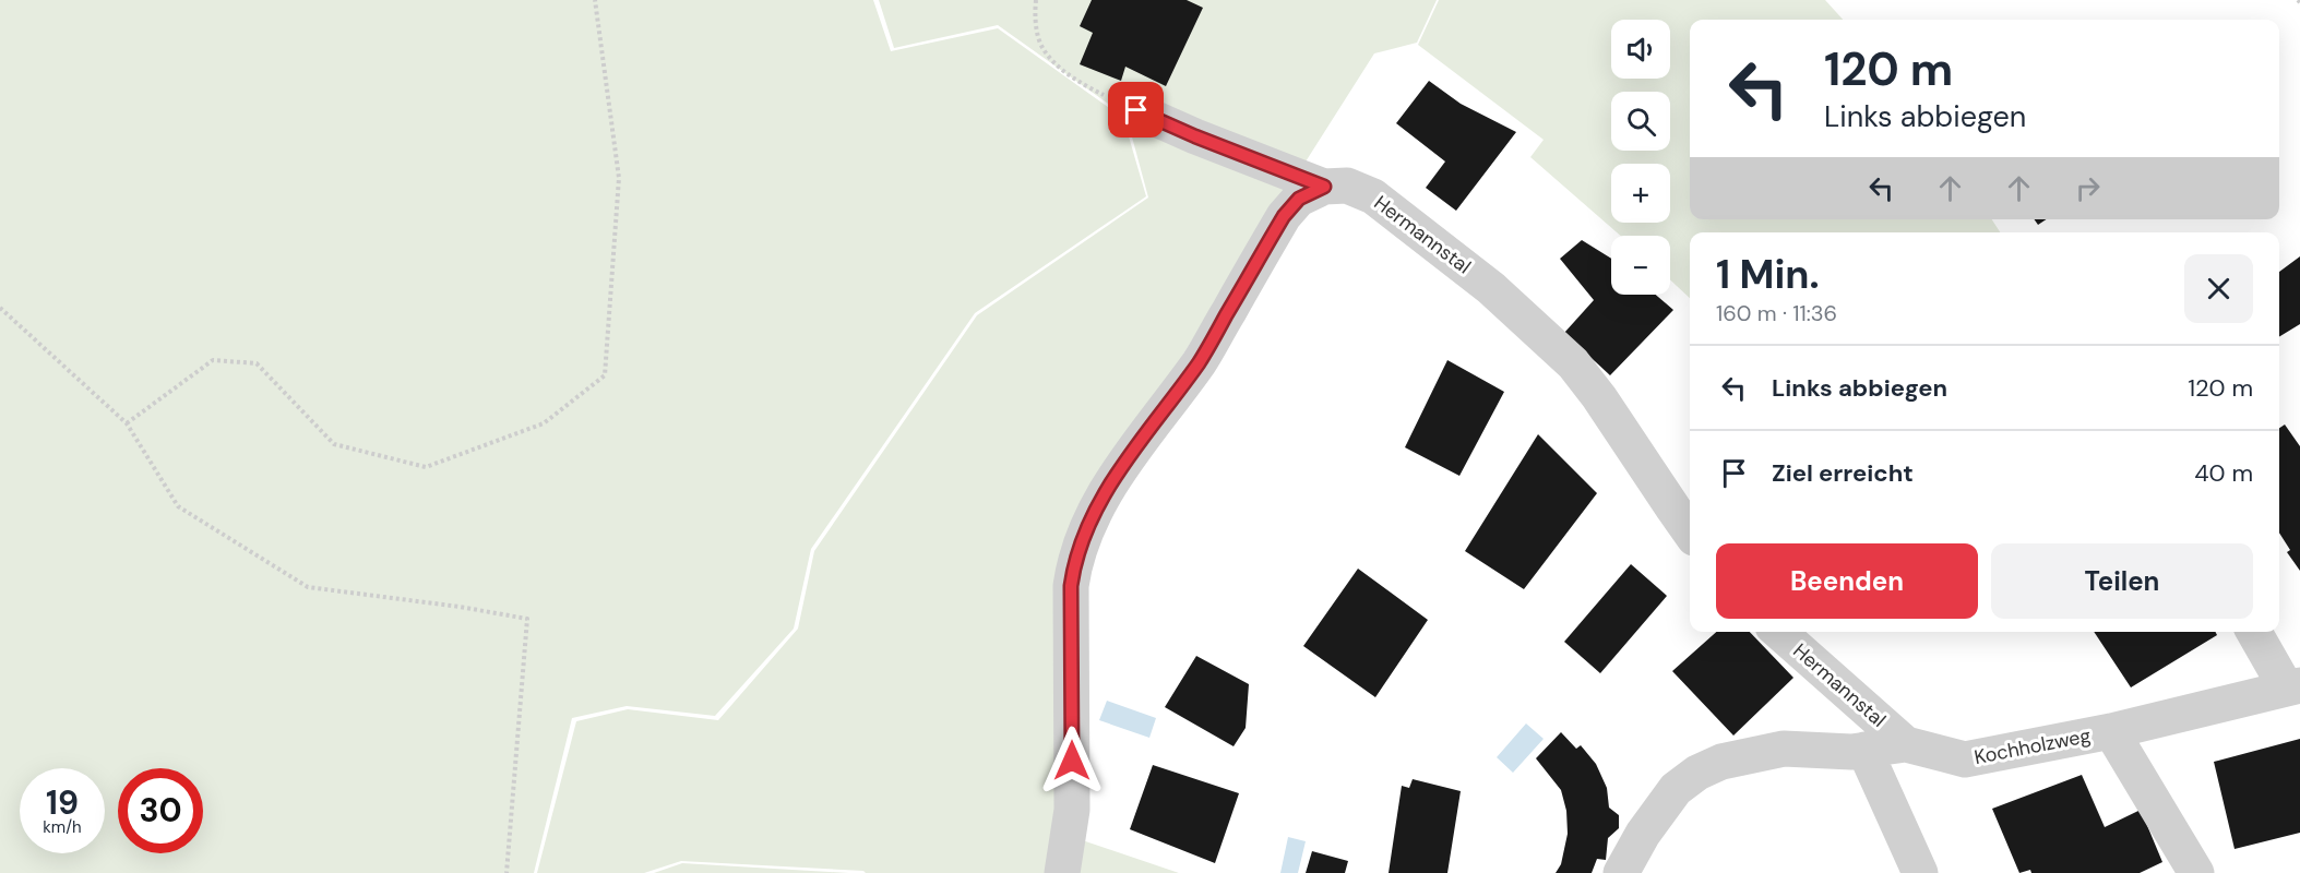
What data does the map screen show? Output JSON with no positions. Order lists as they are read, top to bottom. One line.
{"streets":{"street":["Hermannstal","Kochholzweg"]},"crossings":[["Hermannstal","Kochholzweg"]],"page":{"map_buttons":["+","−"],"turn":["120 m","Links abbiegen"],"heading":["1 Min.","160 m · 11:36"],"list":[{"name":"Links abbiegen","value":"120 m"},{"name":"Ziel erreicht","value":"40 m"}],"buttons":["Beenden","Teilen"],"speed":"19 km/h","limit":"30"}}
